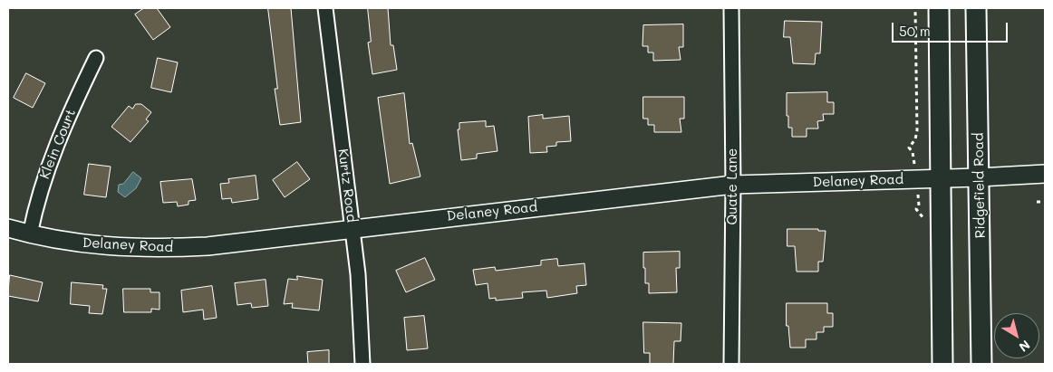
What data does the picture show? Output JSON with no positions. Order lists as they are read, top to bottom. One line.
{"streets":{"main road":["Ridgefield Road"],"street":["Klein Court","Delaney Road","Kurtz Road","Quate Lane"]},"crossings":[["Klein Court","Delaney Road"],["Delaney Road","Kurtz Road"],["Delaney Road","Ridgefield Road"],["Delaney Road","Quate Lane"]],"scale_bar":"50 m","north":"bottom right"}
